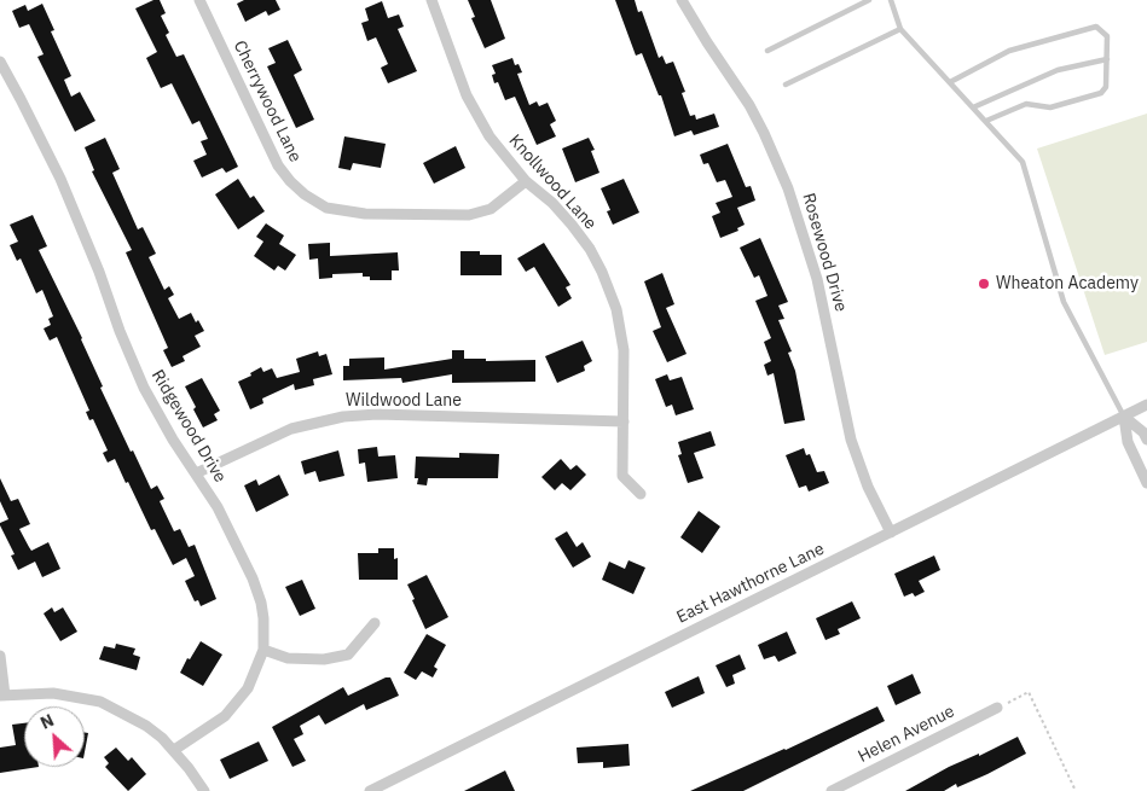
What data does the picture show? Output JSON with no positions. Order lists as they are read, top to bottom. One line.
{"streets":{"street":["Cherrywood Lane","Knollwood Lane","Rosewood Drive","Wildwood Lane","Ridgewood Drive","East Hawthorne Lane","Helen Avenue"]},"crossings":[["Cherrywood Lane","Knollwood Lane"],["Knollwood Lane","Wildwood Lane"],["Rosewood Drive","East Hawthorne Lane"],["Wildwood Lane","Ridgewood Drive"]],"places":["Wheaton Academy"],"north":"top left"}
